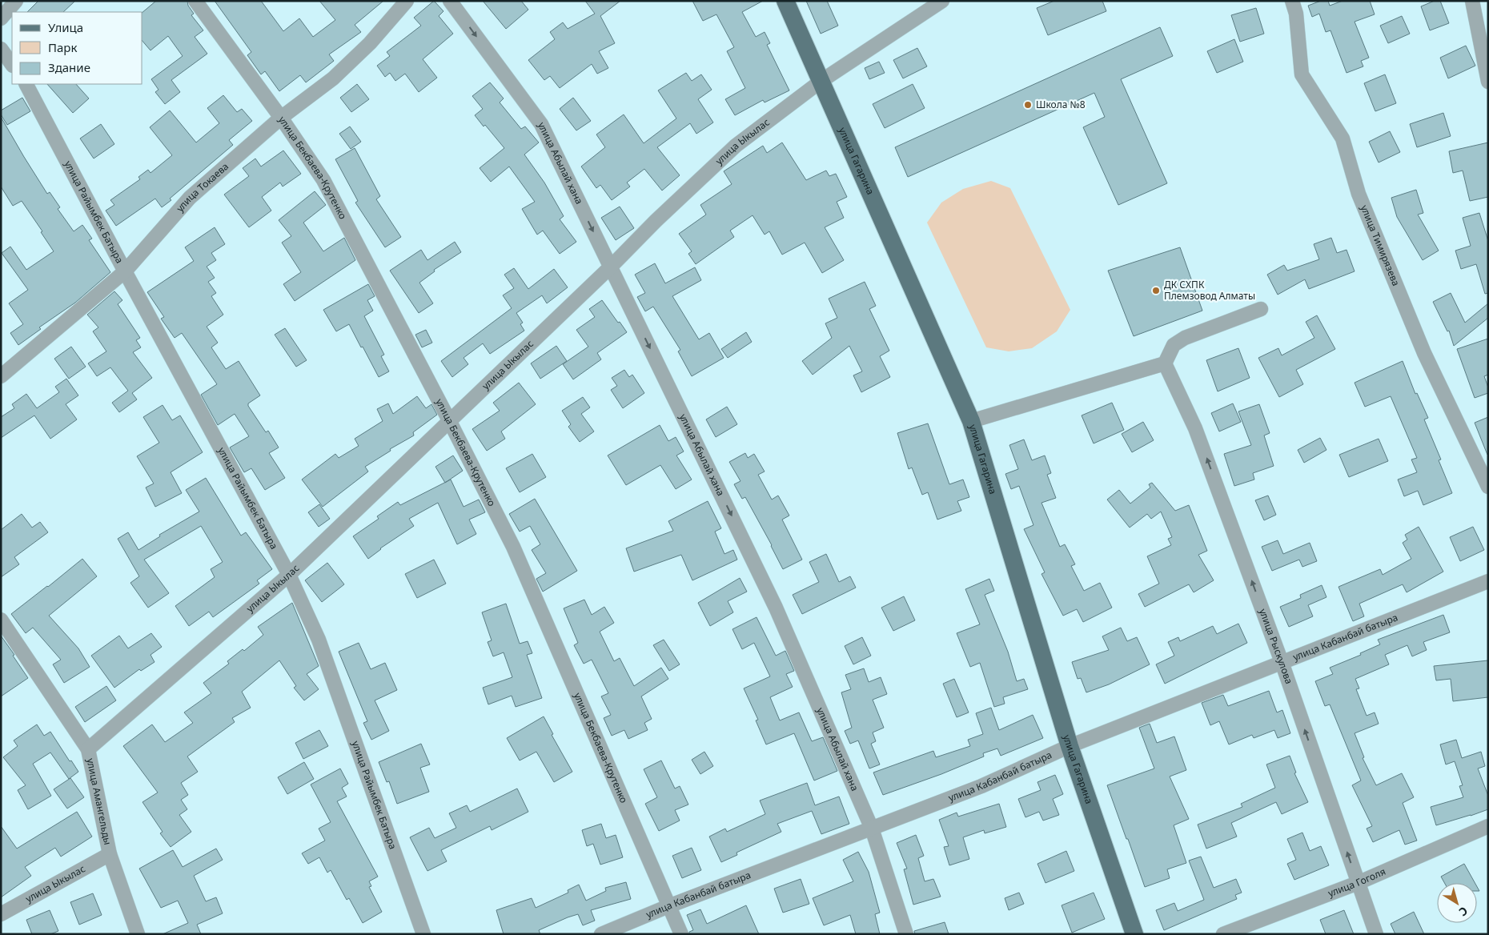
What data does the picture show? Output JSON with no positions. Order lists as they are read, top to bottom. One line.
{"streets":{"main road":["улица Гагарина"],"street":["улица Ыкылас","улица Абылай хана","улица Бекбаева-Крутенко","улица Токаева","улица Райымбек Батыра","улица Тимирязева","улица Кабанбай батыра","улица Рыскулова","улица Амангельды","улица Гоголя"]},"crossings":[["улица Ыкылас","улица Гагарина"],["улица Ыкылас","улица Абылай хана"],["улица Ыкылас","улица Бекбаева-Крутенко"],["улица Ыкылас","улица Райымбек Батыра"],["улица Ыкылас","улица Амангельды"],["улица Гагарина","улица Кабанбай батыра"],["улица Абылай хана","улица Кабанбай батыра"],["улица Бекбаева-Крутенко","улица Токаева"],["улица Бекбаева-Крутенко","улица Кабанбай батыра"],["улица Токаева","улица Райымбек Батыра"],["улица Кабанбай батыра","улица Рыскулова"],["улица Рыскулова","улица Гоголя"]],"one_way":["улица Абылай хана","улица Рыскулова"],"places":["Школа №8","ДК СХПК Племзовод Алматы"],"legend":["Улица","Парк","Здание"],"north":"bottom right"}
